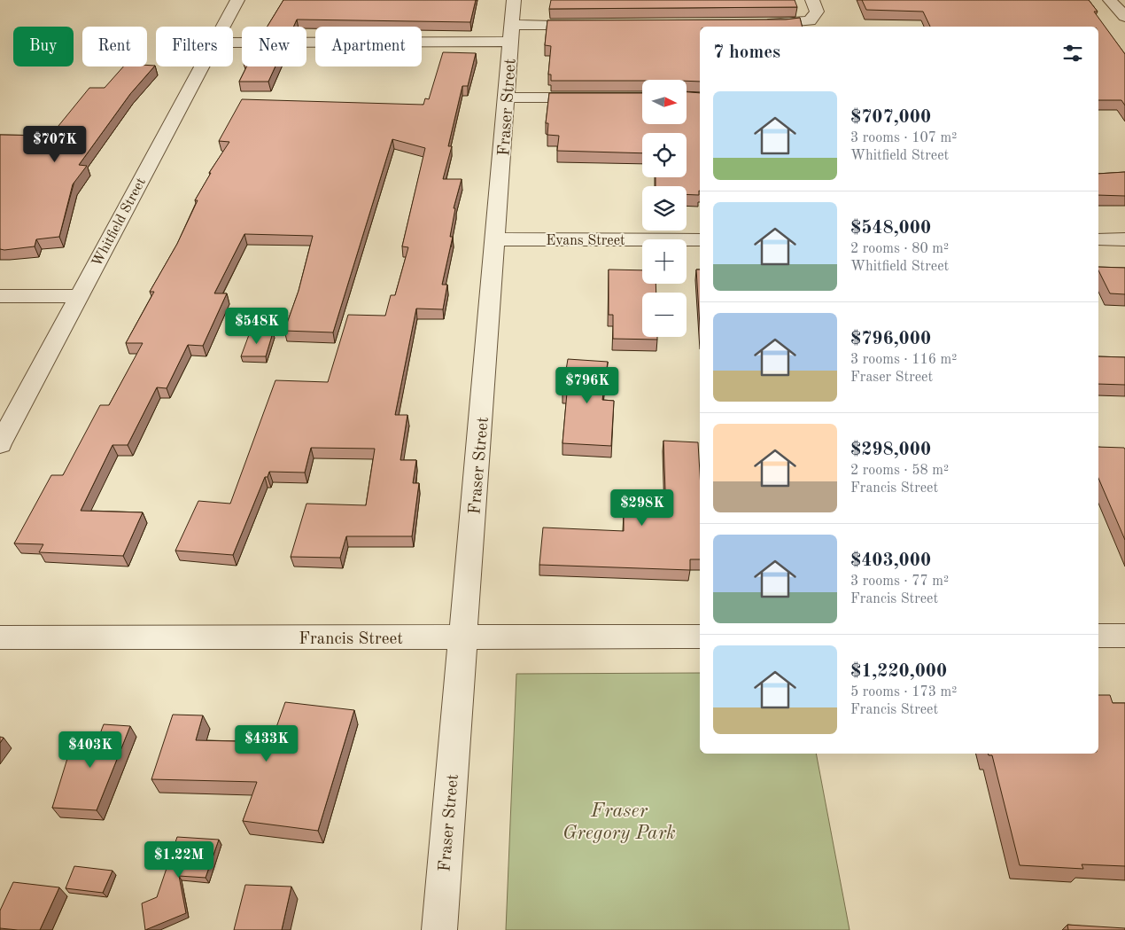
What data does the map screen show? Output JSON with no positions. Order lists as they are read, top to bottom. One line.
{"streets":{"street":["Fraser Street","Whitfield Street","Evans Street","Francis Street"]},"crossings":[["Fraser Street","Evans Street"],["Fraser Street","Francis Street"]],"parks":["Fraser Gregory Park"],"north":"right","page":{"chip":["Buy","Rent","Filters","New","Apartment"],"heading":"7 homes","map_buttons":["+","−"],"list":[{"name":"$707,000","note":"3 rooms · 107 m² · Whitfield Street"},{"name":"$548,000","note":"2 rooms · 80 m² · Whitfield Street"},{"name":"$796,000","note":"3 rooms · 116 m² · Fraser Street"},{"name":"$298,000","note":"2 rooms · 58 m² · Francis Street"},{"name":"$403,000","note":"3 rooms · 77 m² · Francis Street"},{"name":"$1,220,000","note":"5 rooms · 173 m² · Francis Street"}],"price":["$707K","$548K","$796K","$298K","$433K","$403K","$1.22M"]}}
